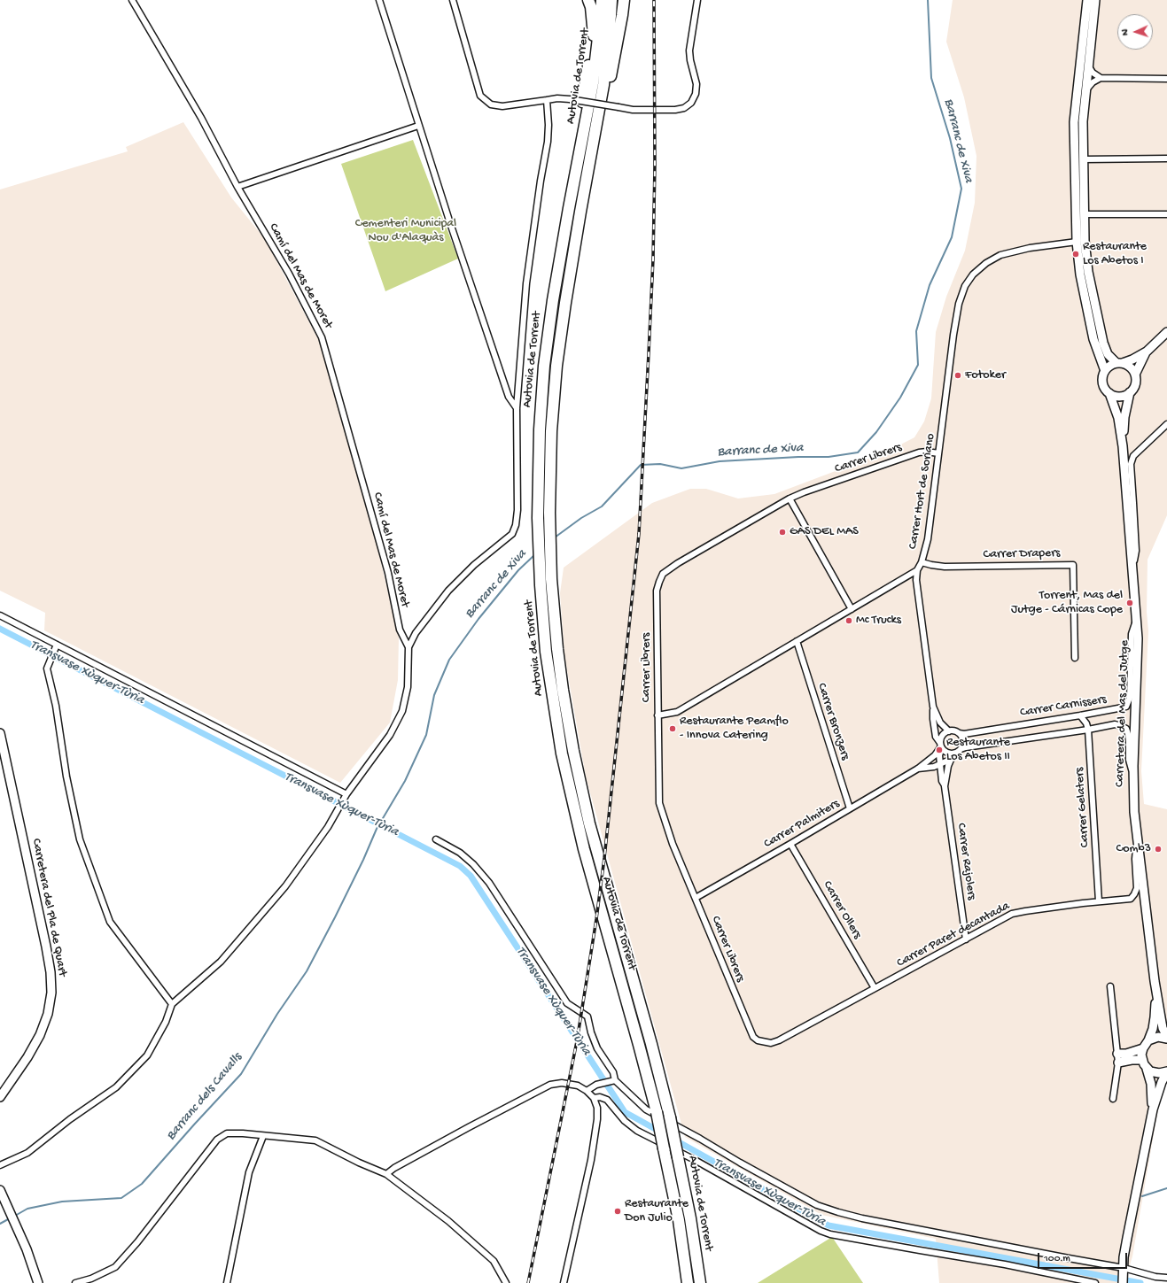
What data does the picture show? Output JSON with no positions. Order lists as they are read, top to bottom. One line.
{"streets":{"highway":["Autovia de Torrent"],"street":["Camí del Mas de Moret","Carrer Librers","Carrer Hort de Soriano","Carrer Drapers","Carrer Carnissers","Carretera del Mas del Jutge","Carrer Bronzers","Carrer Gelaters","Carrer Palmiters","Carrer Rajolers","Carretera del Pla de Quart","Carrer Ollers","Carrer Paret decantada"]},"crossings":[["Carrer Librers","Carrer Hort de Soriano"],["Carrer Librers","Carrer Palmiters"],["Carrer Librers","Carrer Paret decantada"],["Carrer Hort de Soriano","Carrer Drapers"],["Carrer Hort de Soriano","Carrer Rajolers"],["Carrer Carnissers","Carretera del Mas del Jutge"],["Carrer Carnissers","Carrer Gelaters"],["Carrer Carnissers","Carrer Palmiters"],["Carrer Carnissers","Carrer Rajolers"],["Carretera del Mas del Jutge","Carrer Paret decantada"],["Carrer Bronzers","Carrer Palmiters"],["Carrer Gelaters","Carrer Paret decantada"],["Carrer Palmiters","Carrer Rajolers"],["Carrer Palmiters","Carrer Ollers"],["Carrer Rajolers","Carrer Paret decantada"],["Carrer Ollers","Carrer Paret decantada"]],"water":["Barranc de Xiva","Transvase Xùquer-Tùria","Barranc dels Cavalls"],"parks":["Cementeri Municipal Nou d'Alaquàs"],"places":["Restaurante Los Abetos I","Fotoker","GAS DEL MAS","Torrent, Mas del Jutge - Cárnicas Cope","Mc Trucks","Restaurante Peamflo - Innova Catering","Restaurante Los Abetos II","Comb3","Restaurante Don Julio"],"scale_bar":"100 m","north":"left"}
